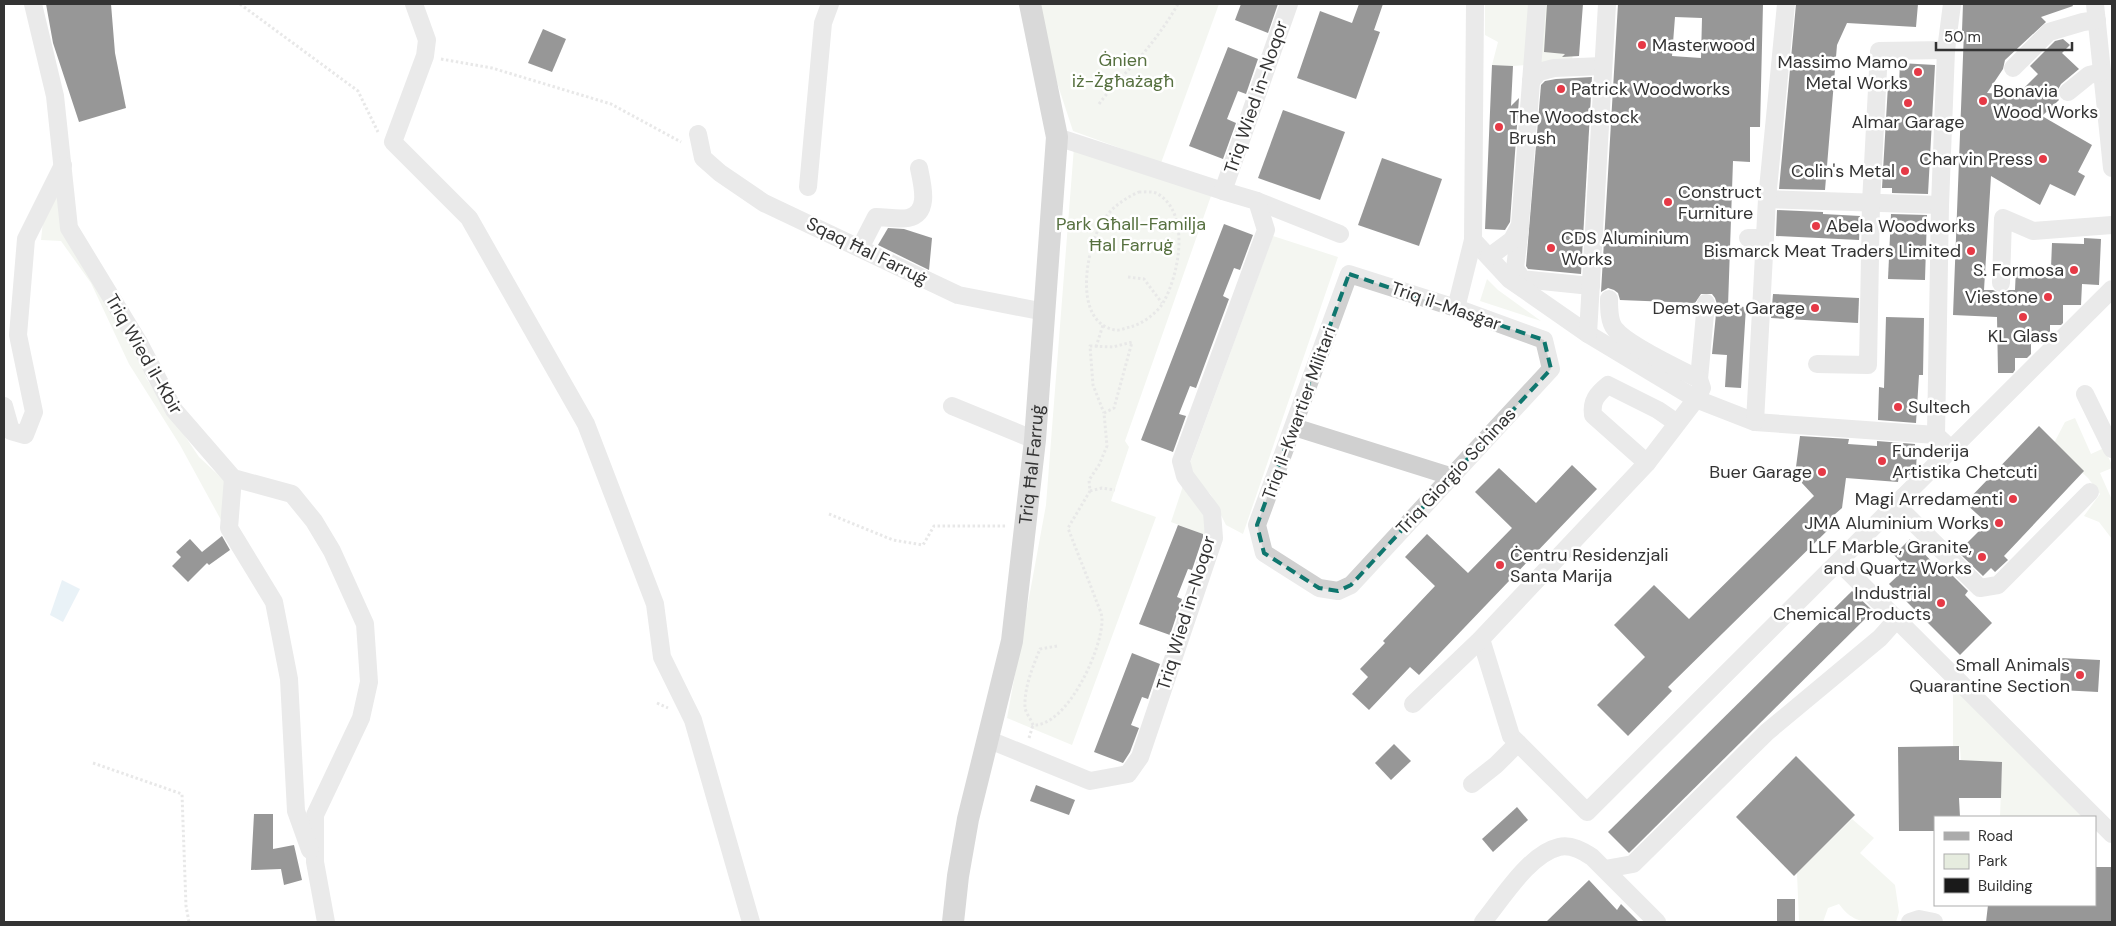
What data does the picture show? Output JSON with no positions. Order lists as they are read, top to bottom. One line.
{"streets":{"main road":["Triq Ħal Farruġ"],"street":["Triq Wied in-Noqor","Sqaq Ħal Farruġ","Triq il-Masġar","Triq Wied il-Kbir","Triq il-Kwartier Militari","Triq Giorgio Schinas"]},"crossings":[["Triq Wied in-Noqor","Triq Ħal Farruġ"],["Sqaq Ħal Farruġ","Triq Ħal Farruġ"],["Triq il-Masġar","Triq il-Kwartier Militari"],["Triq il-Masġar","Triq Giorgio Schinas"],["Triq il-Kwartier Militari","Triq Giorgio Schinas"]],"parks":["Ġnien iż-Żgħażagħ","Park Għall-Familja Ħal Farruġ"],"places":["Masterwood","Massimo Mamo Metal Works","Patrick Woodworks","Bonavia Wood Works","Almar Garage","The Woodstock Brush","Charvin Press","Colin's Metal","Construct Furniture","Abela Woodworks","CDS Aluminium Works","Bismarck Meat Traders Limited","S. Formosa","Viestone","Demsweet Garage","KL Glass","Sultech","Funderija Artistika Chetcuti","Buer Garage","Magi Arredamenti","JMA Aluminium Works","LLF Marble, Granite, and Quartz Works","Ċentru Residenzjali Santa Marija","Industrial Chemical Products","Small Animals Quarantine Section"],"legend":["Road","Park","Building"],"scale_bar":"50 m"}
